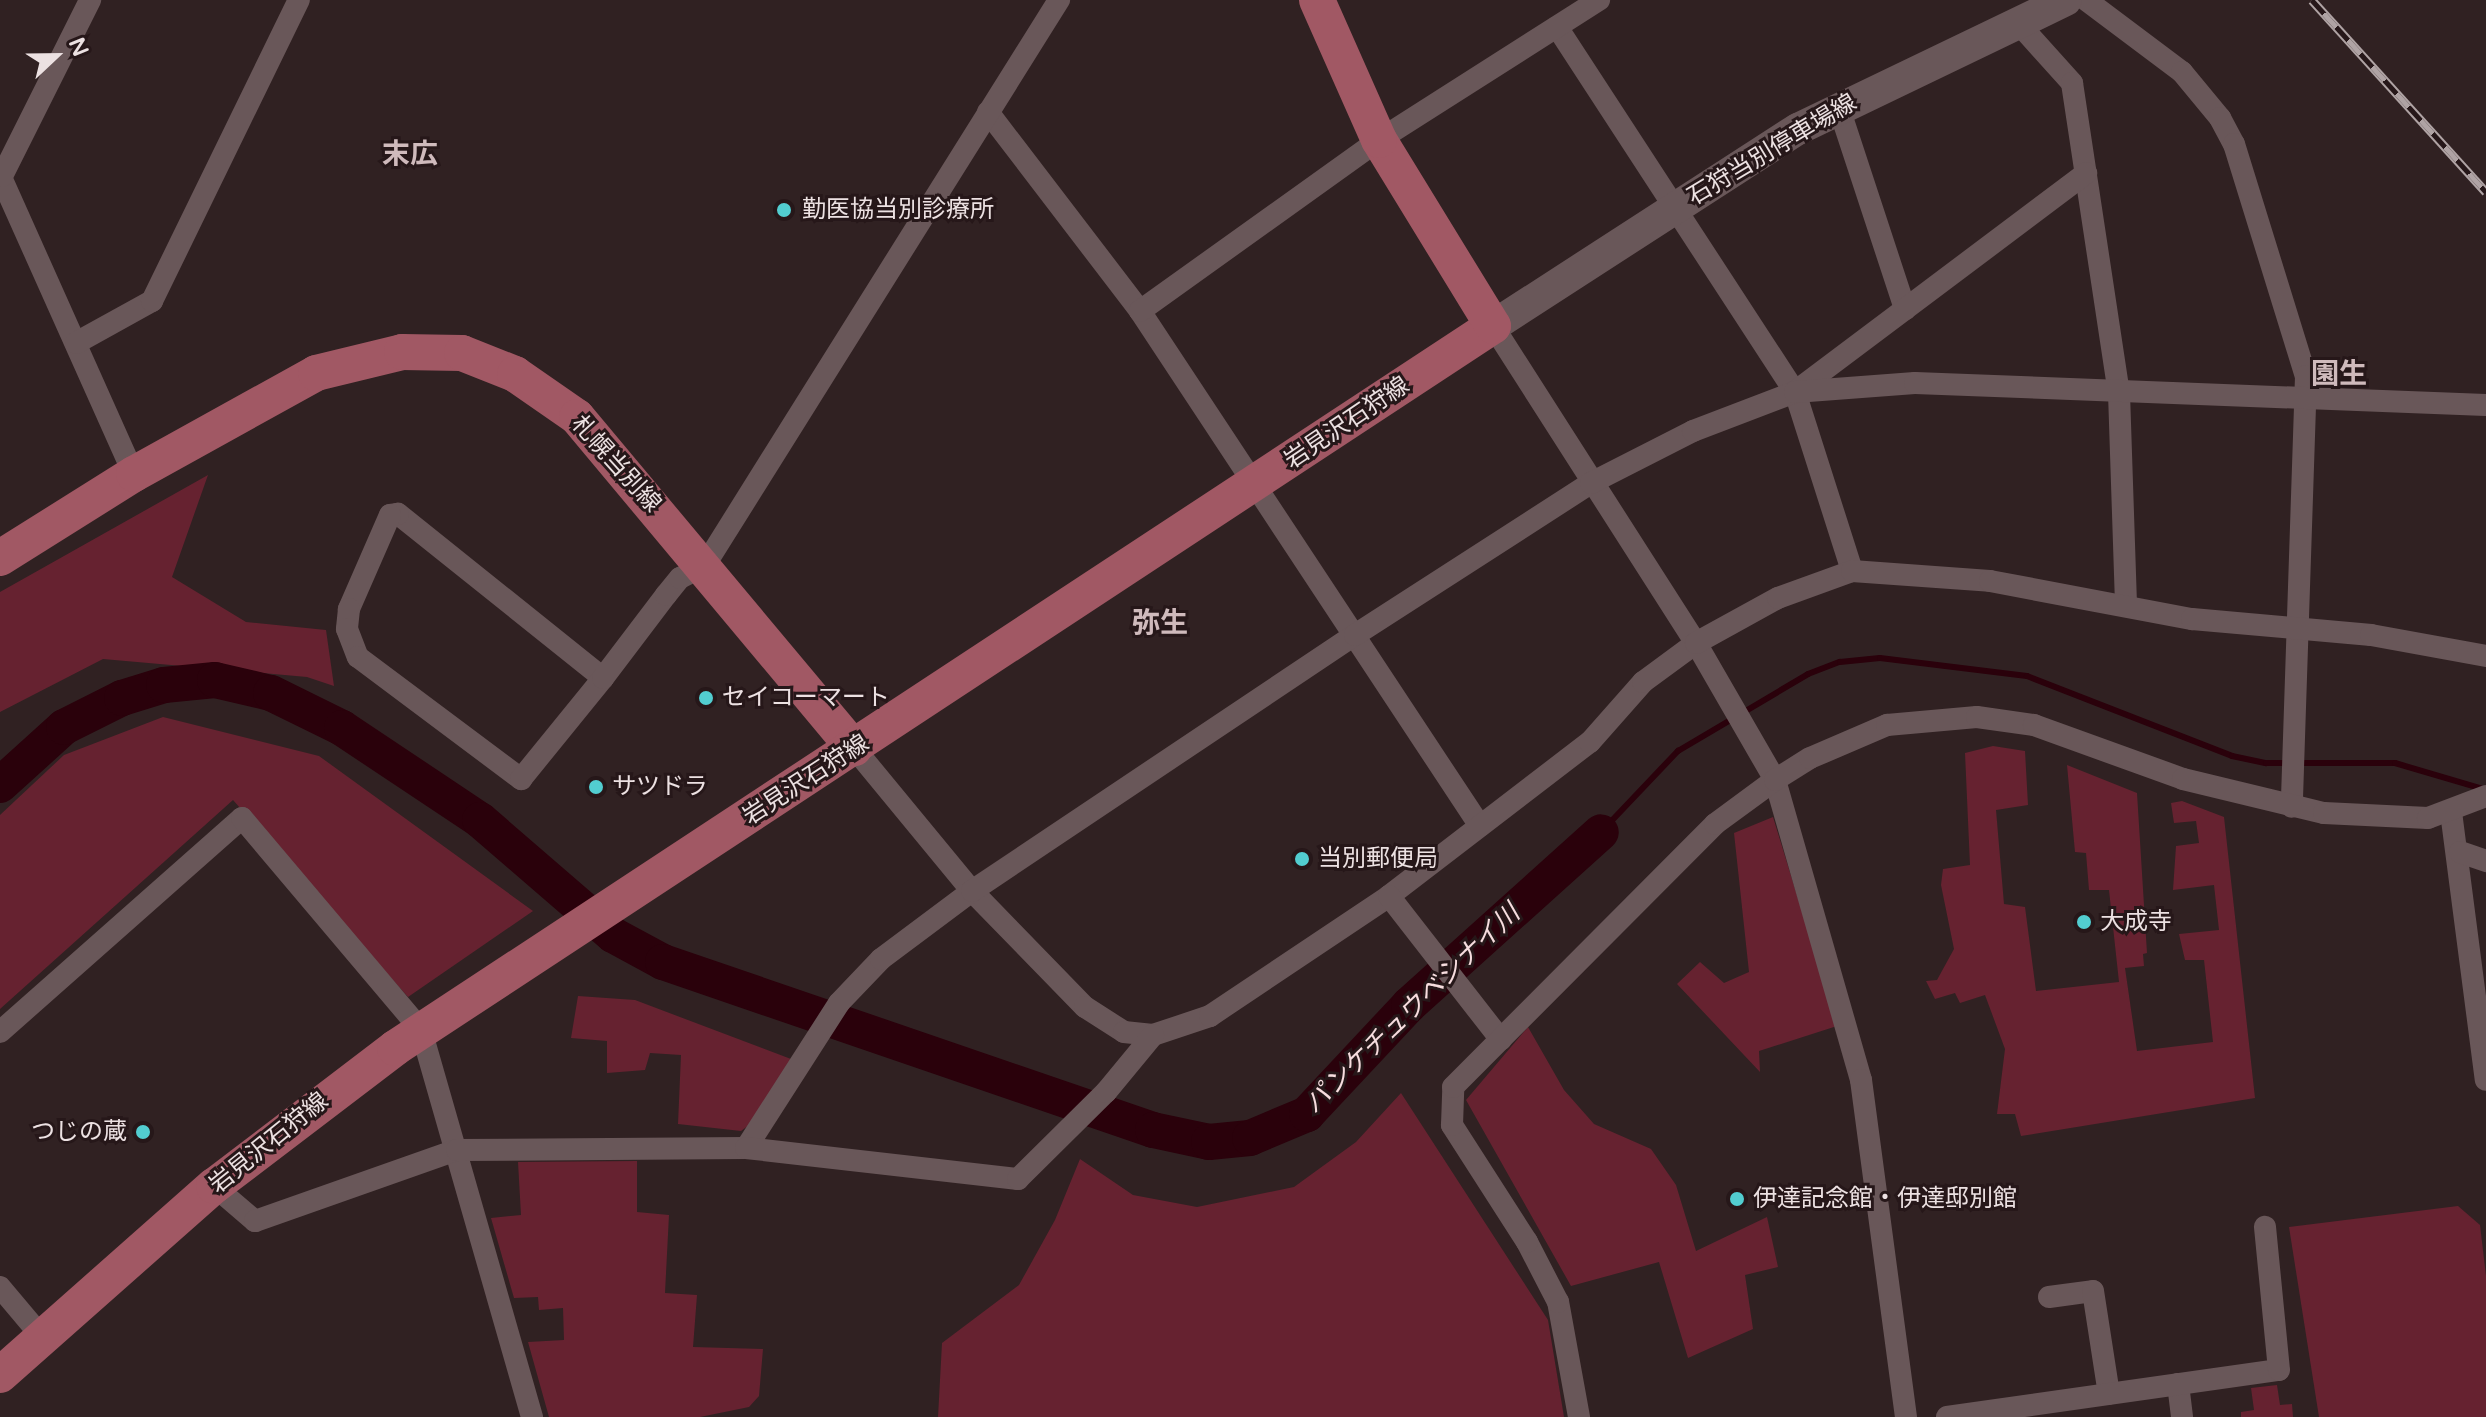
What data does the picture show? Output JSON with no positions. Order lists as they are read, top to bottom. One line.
{"streets":{"main road":["石狩当別停車場線","岩見沢石狩線","札幌当別線"]},"crossings":[["石狩当別停車場線","岩見沢石狩線"],["岩見沢石狩線","札幌当別線"]],"districts":["末広","園生","弥生"],"water":["パンケチュウベシナイ川"],"places":["勤医協当別診療所","セイコーマート","サツドラ","当別郵便局","大成寺","つじの蔵","伊達記念館・伊達邸別館"],"north":"right"}
